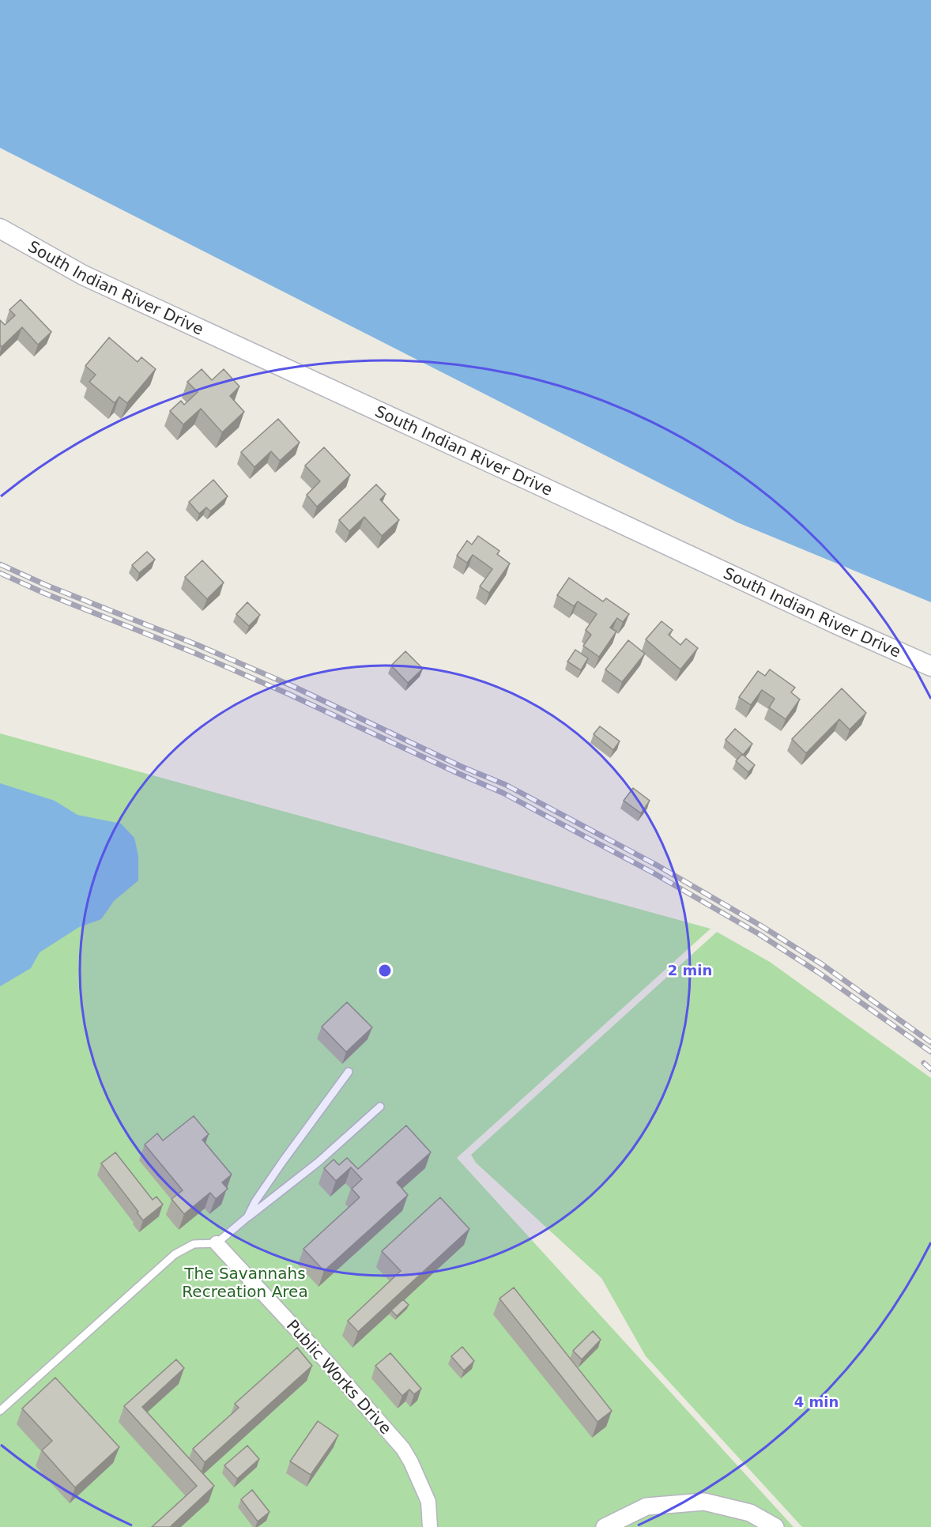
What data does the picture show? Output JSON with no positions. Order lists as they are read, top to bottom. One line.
{"streets":{"main road":["South Indian River Drive"],"street":["Public Works Drive"]},"parks":["The Savannahs Recreation Area"],"rings":["2 min","4 min"]}
